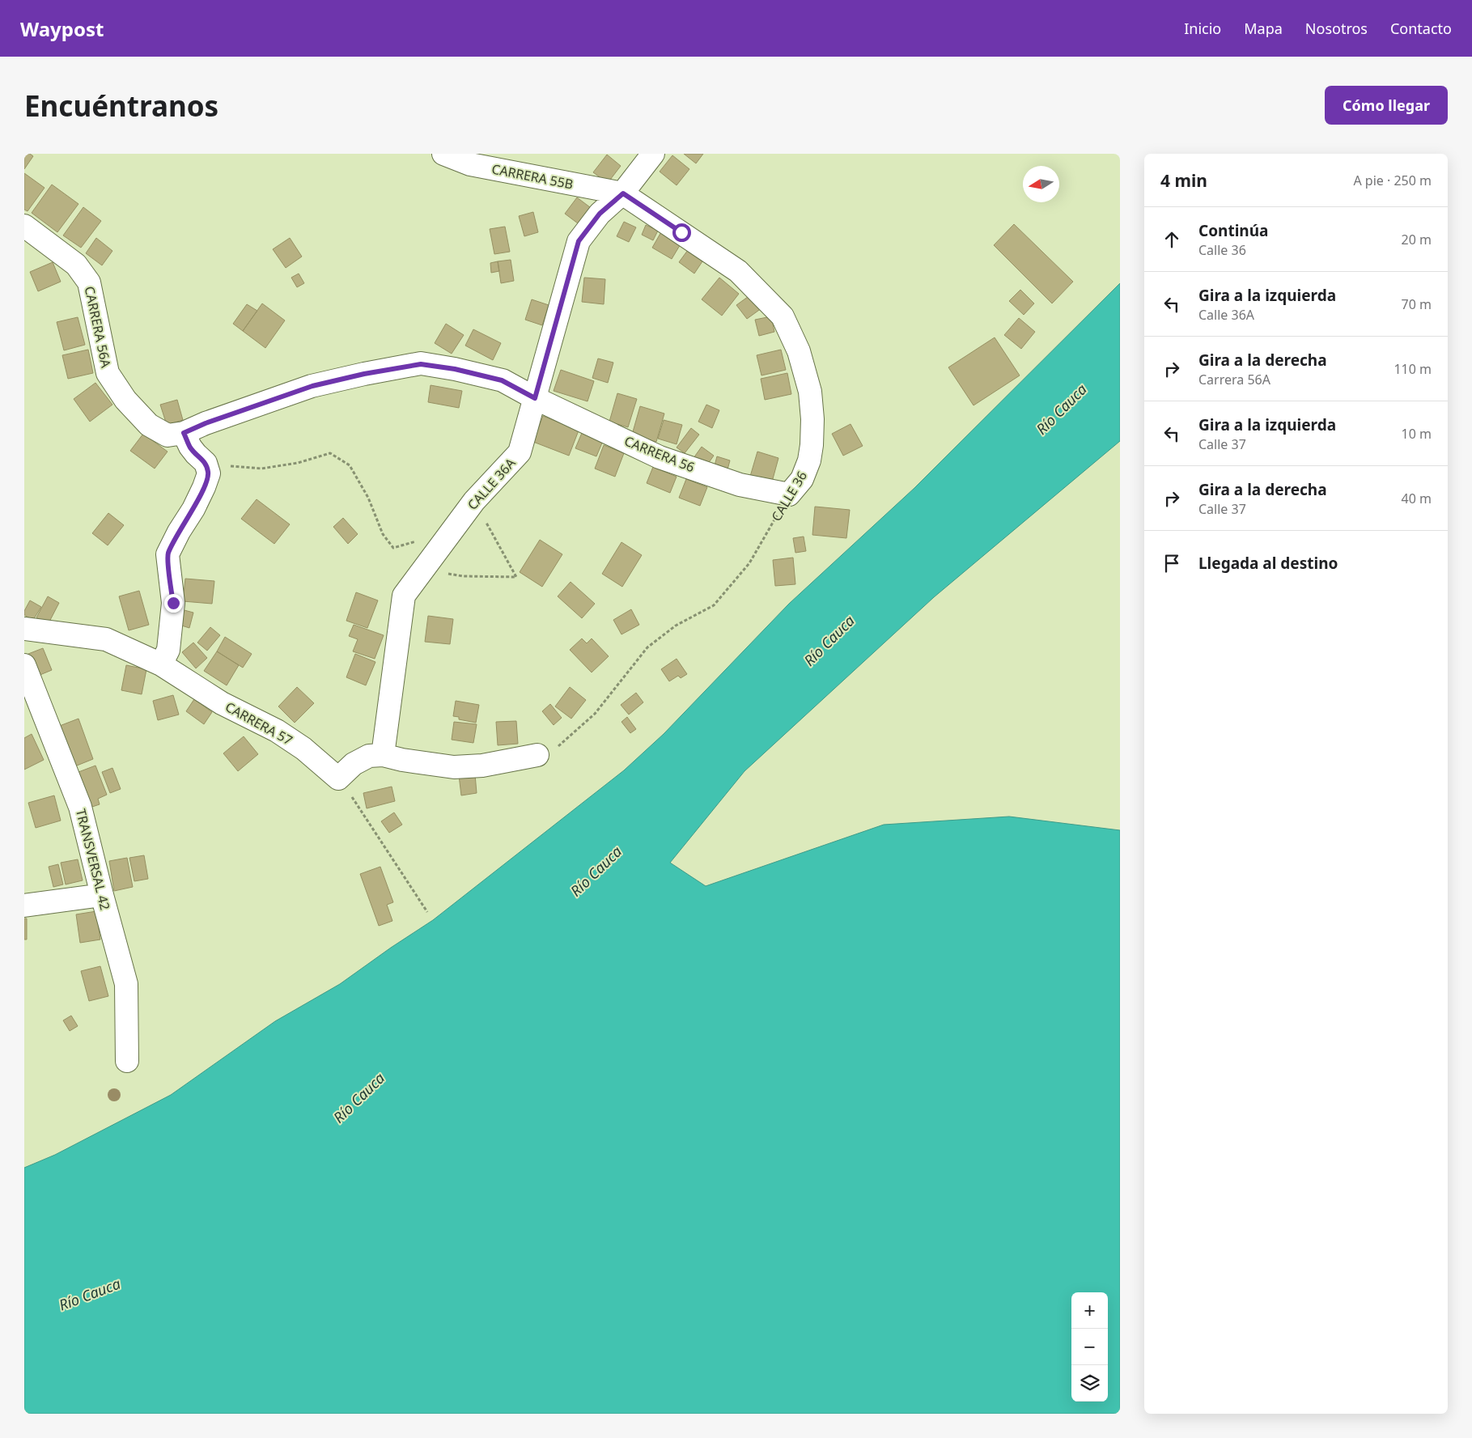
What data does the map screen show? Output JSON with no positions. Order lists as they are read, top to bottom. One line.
{"streets":{"street":["CARRERA 55B","CARRERA 56A","CARRERA 56","CALLE 36A","CALLE 36","CARRERA 57","TRANSVERSAL 42"]},"crossings":[["CARRERA 55B","CALLE 36A"],["CARRERA 55B","CALLE 36"],["CARRERA 56A","CARRERA 56"],["CARRERA 56A","CALLE 36A"],["CARRERA 56","CALLE 36A"],["CARRERA 56","CALLE 36"],["CALLE 36A","CALLE 36"]],"water":["Río Cauca"],"north":"left","page":{"header":"Waypost","nav":["Inicio","Mapa","Nosotros","Contacto"],"buttons":"Cómo llegar","title":"Encuéntranos","heading":["4 min","A pie · 250 m"],"list":[["Continúa","Calle 36","20 m"],["Gira a la izquierda","Calle 36A","70 m"],["Gira a la derecha","Carrera 56A","110 m"],["Gira a la izquierda","Calle 37","10 m"],["Gira a la derecha","Calle 37","40 m"],"Llegada al destino"],"map_buttons":["+","−"]}}
